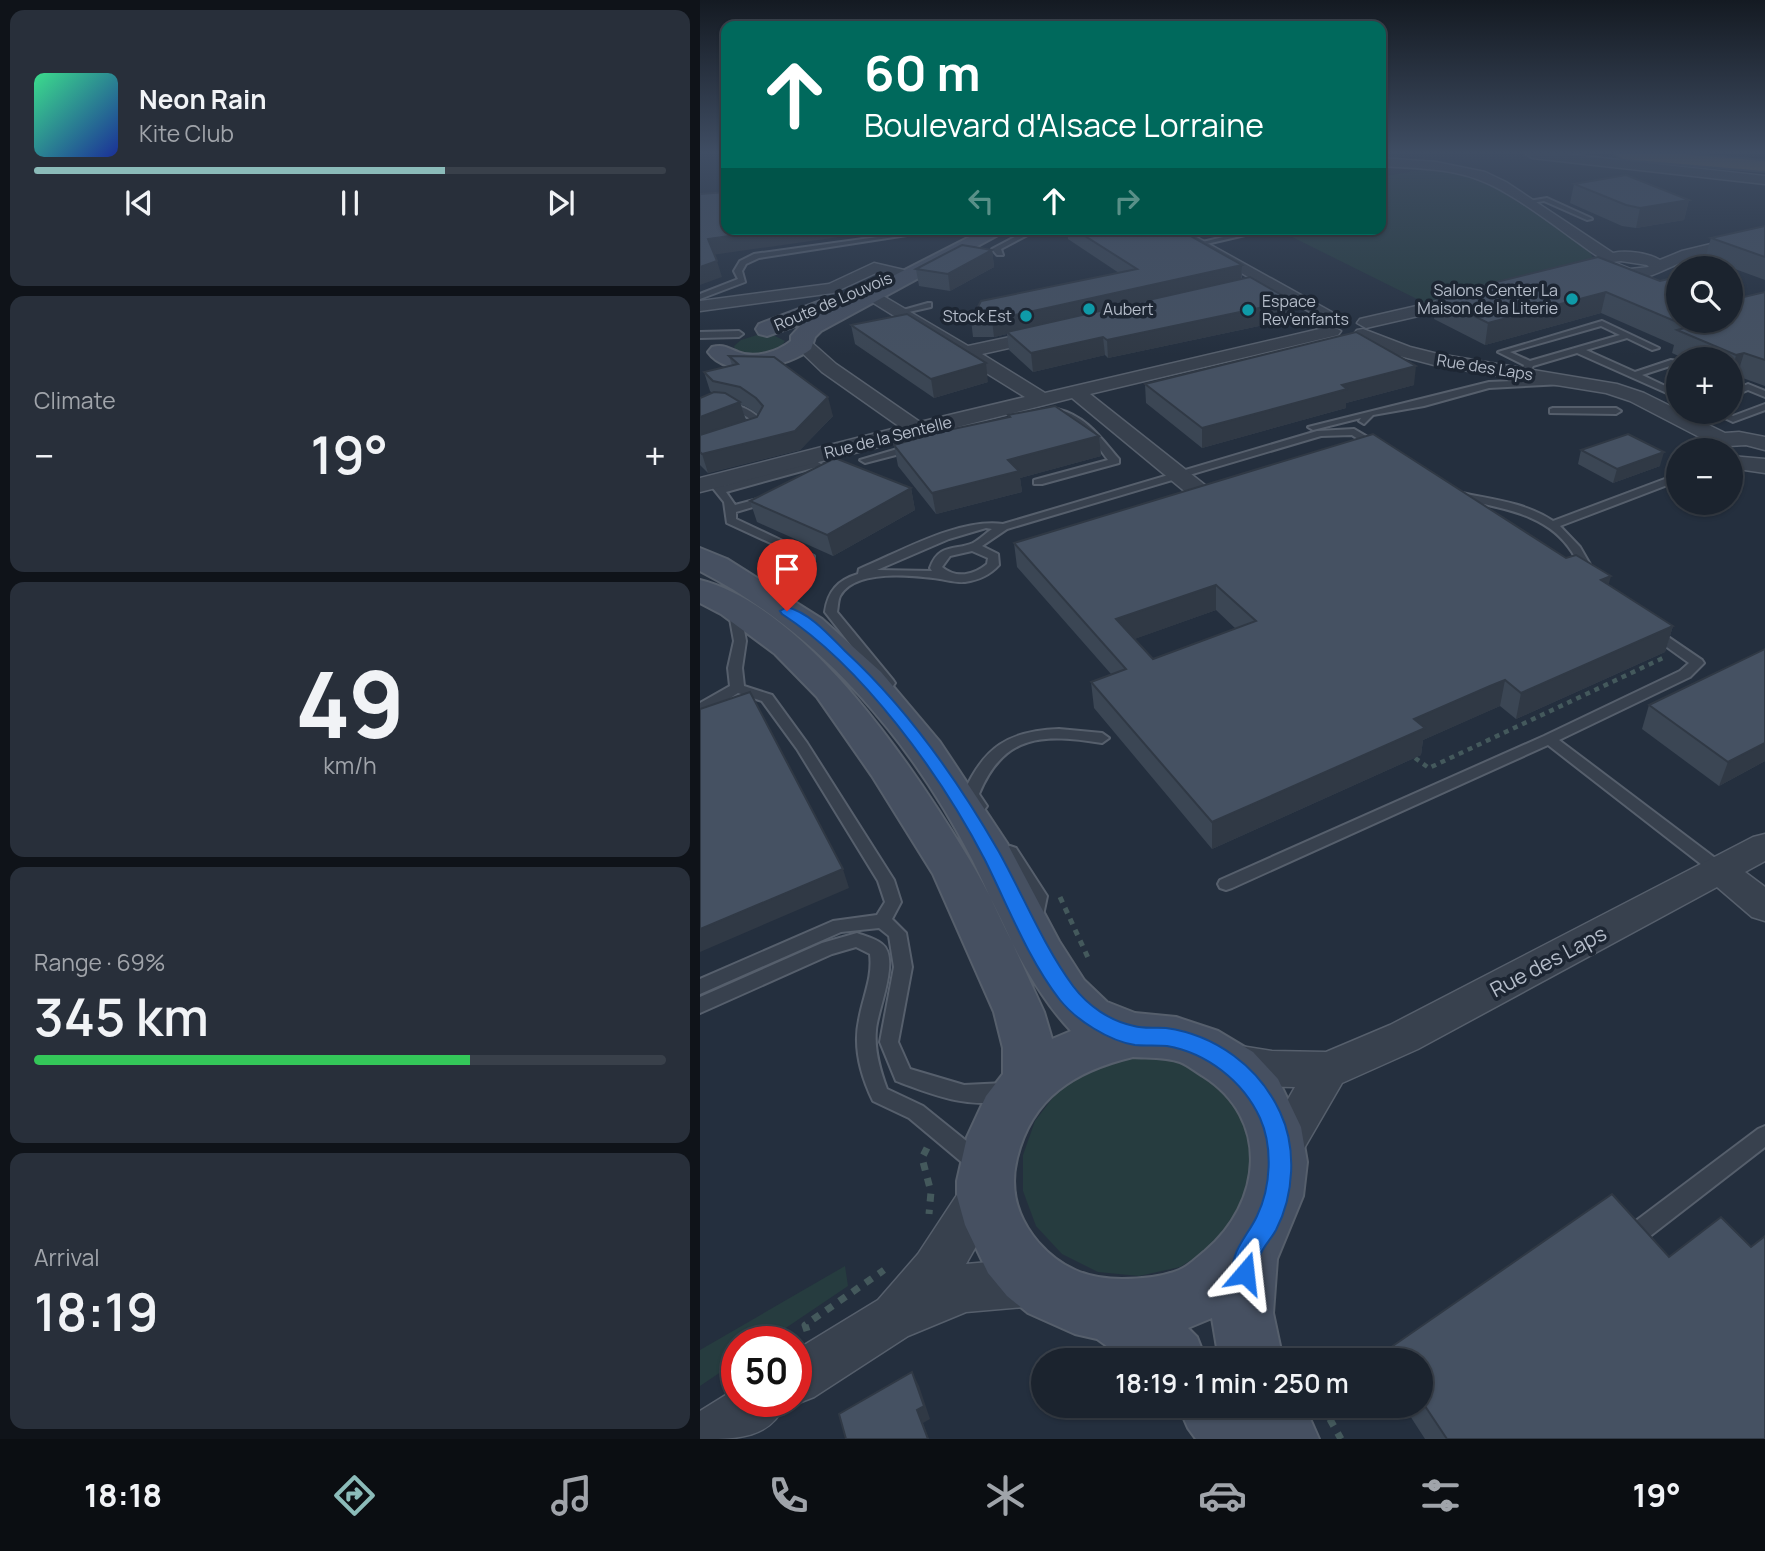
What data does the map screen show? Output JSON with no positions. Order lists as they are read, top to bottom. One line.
{"streets":{"main road":["Route de Louvois"],"street":["Rue des Laps","Rue de la Sentelle"]},"crossings":[["Rue des Laps","Rue de la Sentelle"]],"places":["Salons Center La Maison de la Literie","Aubert","Espace Rev'enfants","Stock Est"],"page":{"turn":["60 m","Boulevard d'Alsace Lorraine"],"song":["Neon Rain","Kite Club"],"map_buttons":["+","−"],"tile":["Climate",["49","km/h"],["Range · 69%","345 km"],["Arrival","18:19"]],"heat":["−","19°","+"],"limit":"50","trip":"18:19 · 1 min · 250 m","tabs":["18:18","19°"]}}
